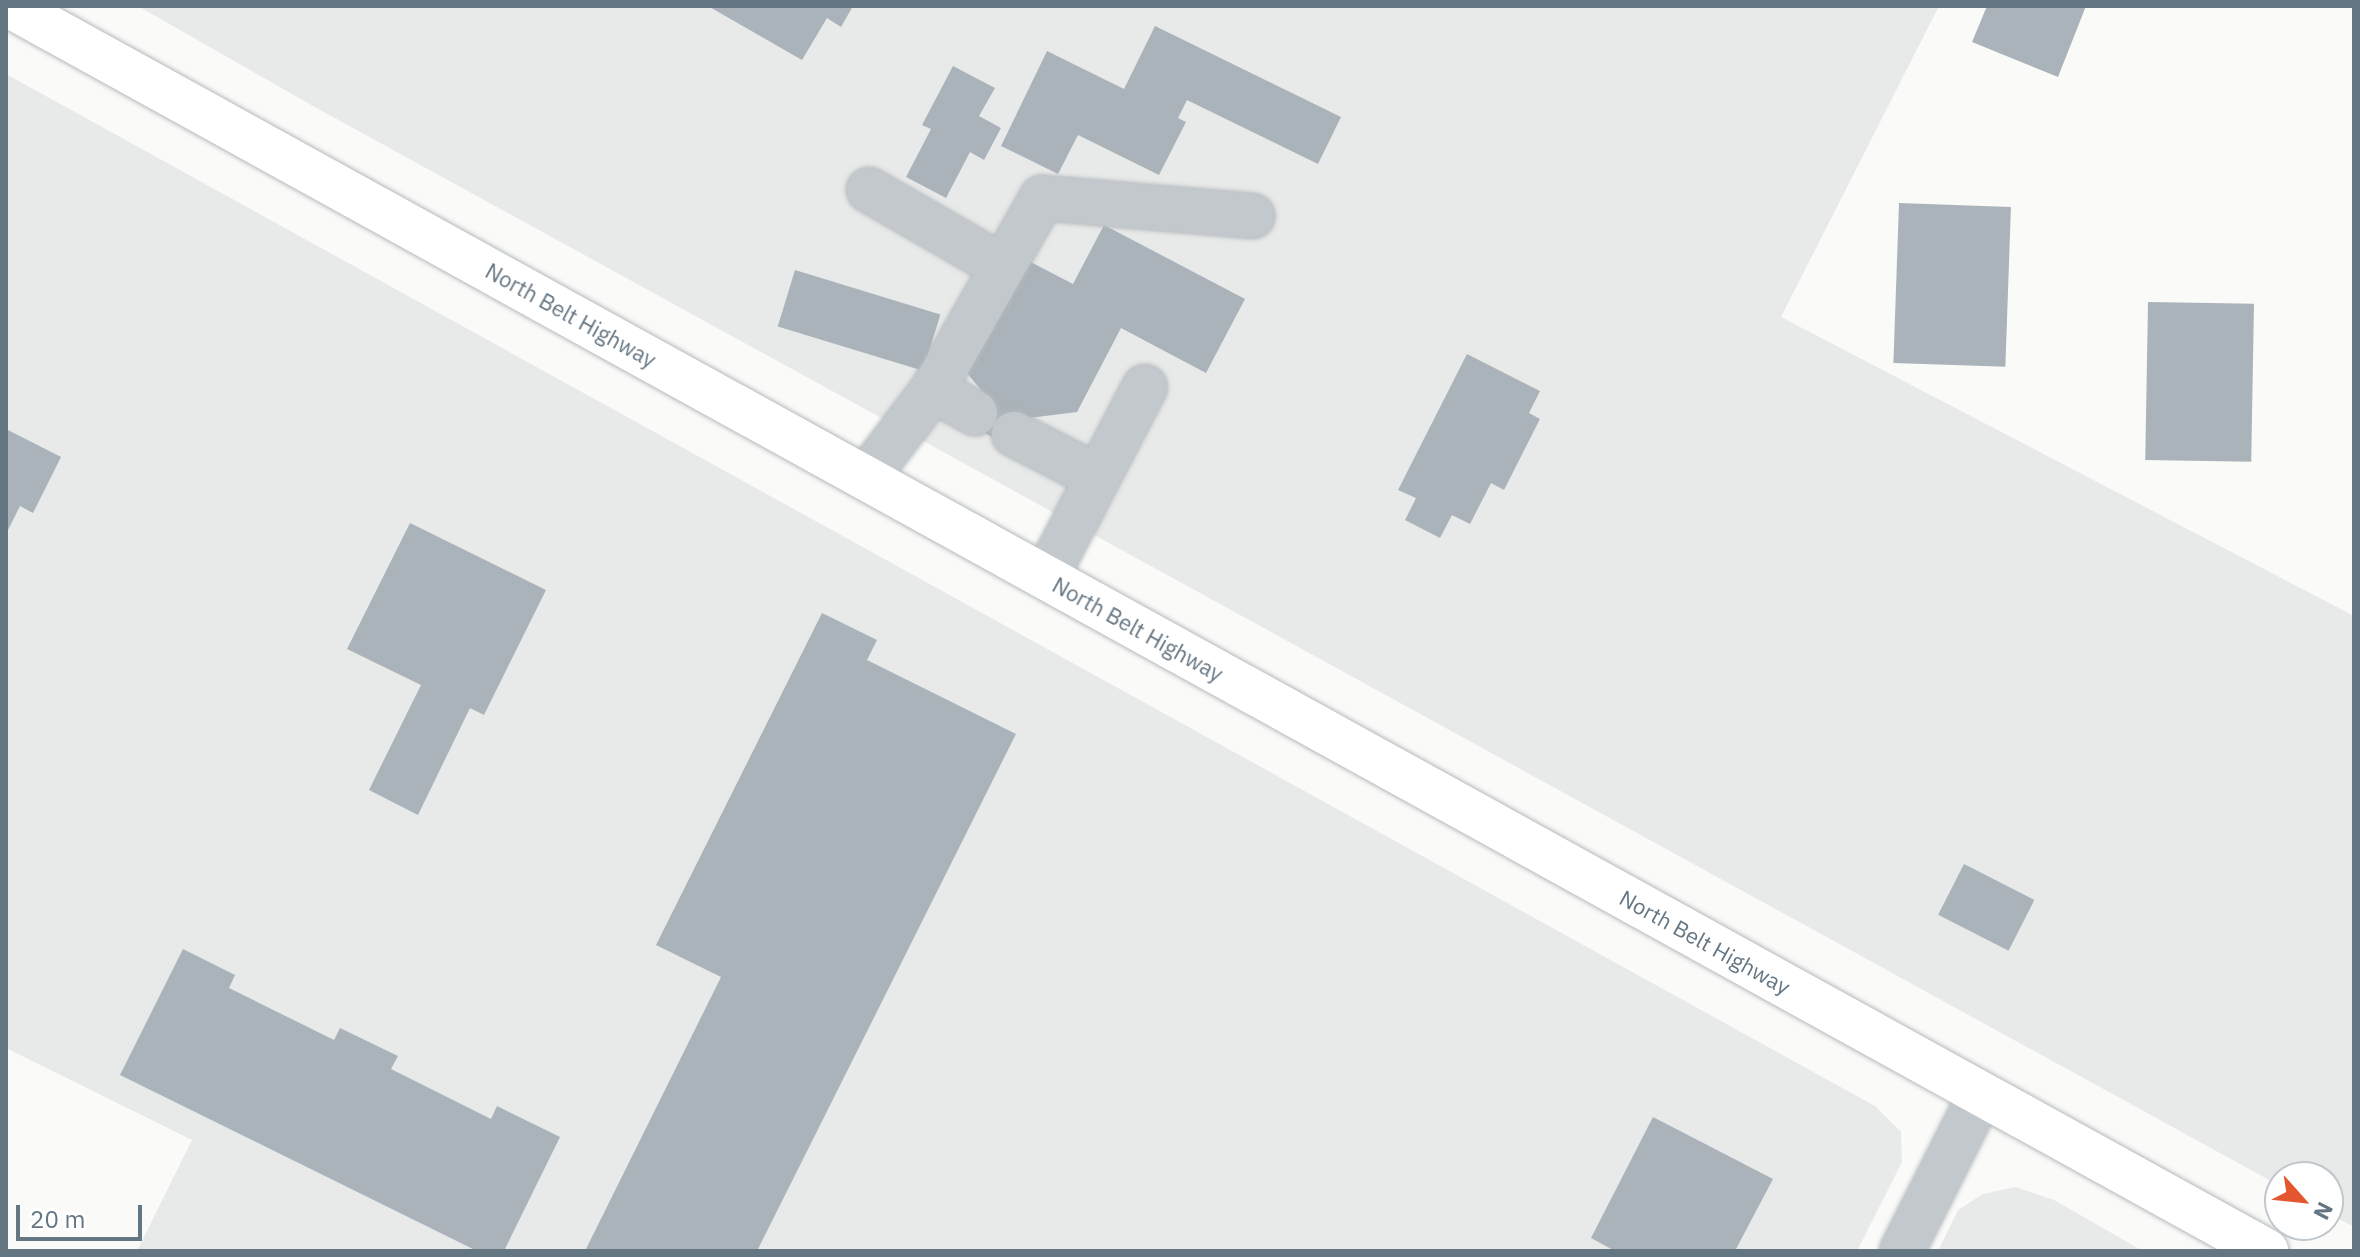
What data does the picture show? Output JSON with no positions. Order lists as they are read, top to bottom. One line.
{"streets":{"main road":["North Belt Highway"]},"scale_bar":"20 m","north":"bottom right"}
